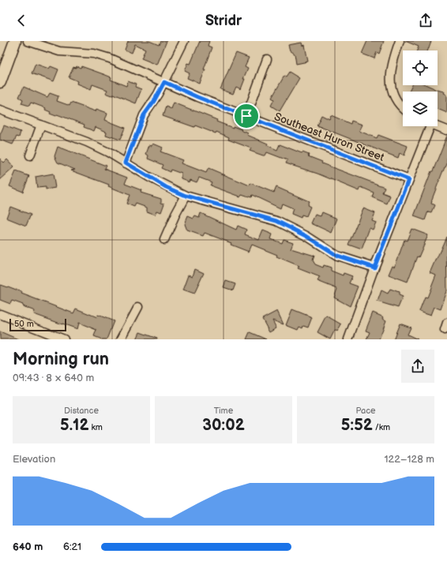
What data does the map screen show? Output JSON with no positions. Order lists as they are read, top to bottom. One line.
{"streets":{"street":["Southeast Huron Street"]},"scale_bar":"50 m","page":{"header":"Stridr","scale":"50 m","heading":["Morning run","09:43 · 8 × 640 m"],"stats":[["Distance","5.12 km"],["Time","30:02"],["Pace","5:52 /km"]],"chart":["Elevation","122–128 m"],"list":[{"name":"640 m","note":"6:21"}]}}
